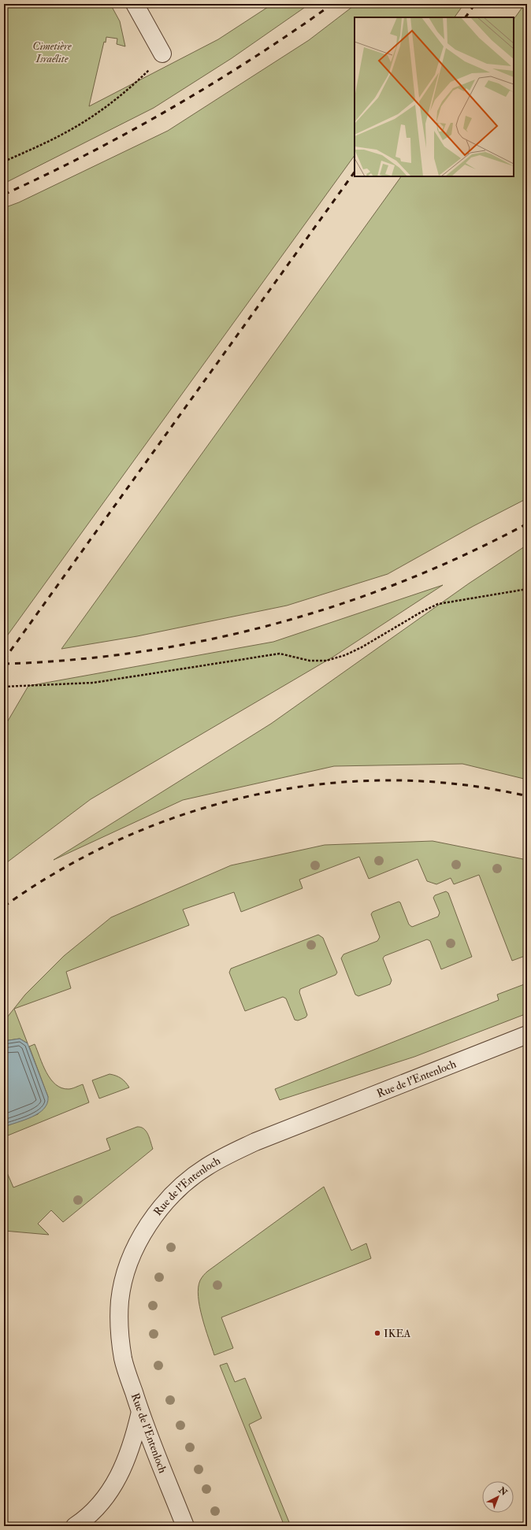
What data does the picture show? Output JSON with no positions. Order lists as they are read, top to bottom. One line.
{"streets":{"street":["Rue de l'Entenloch"]},"parks":["Cimetière Israélite"],"places":["IKEA"],"north":"top right"}
